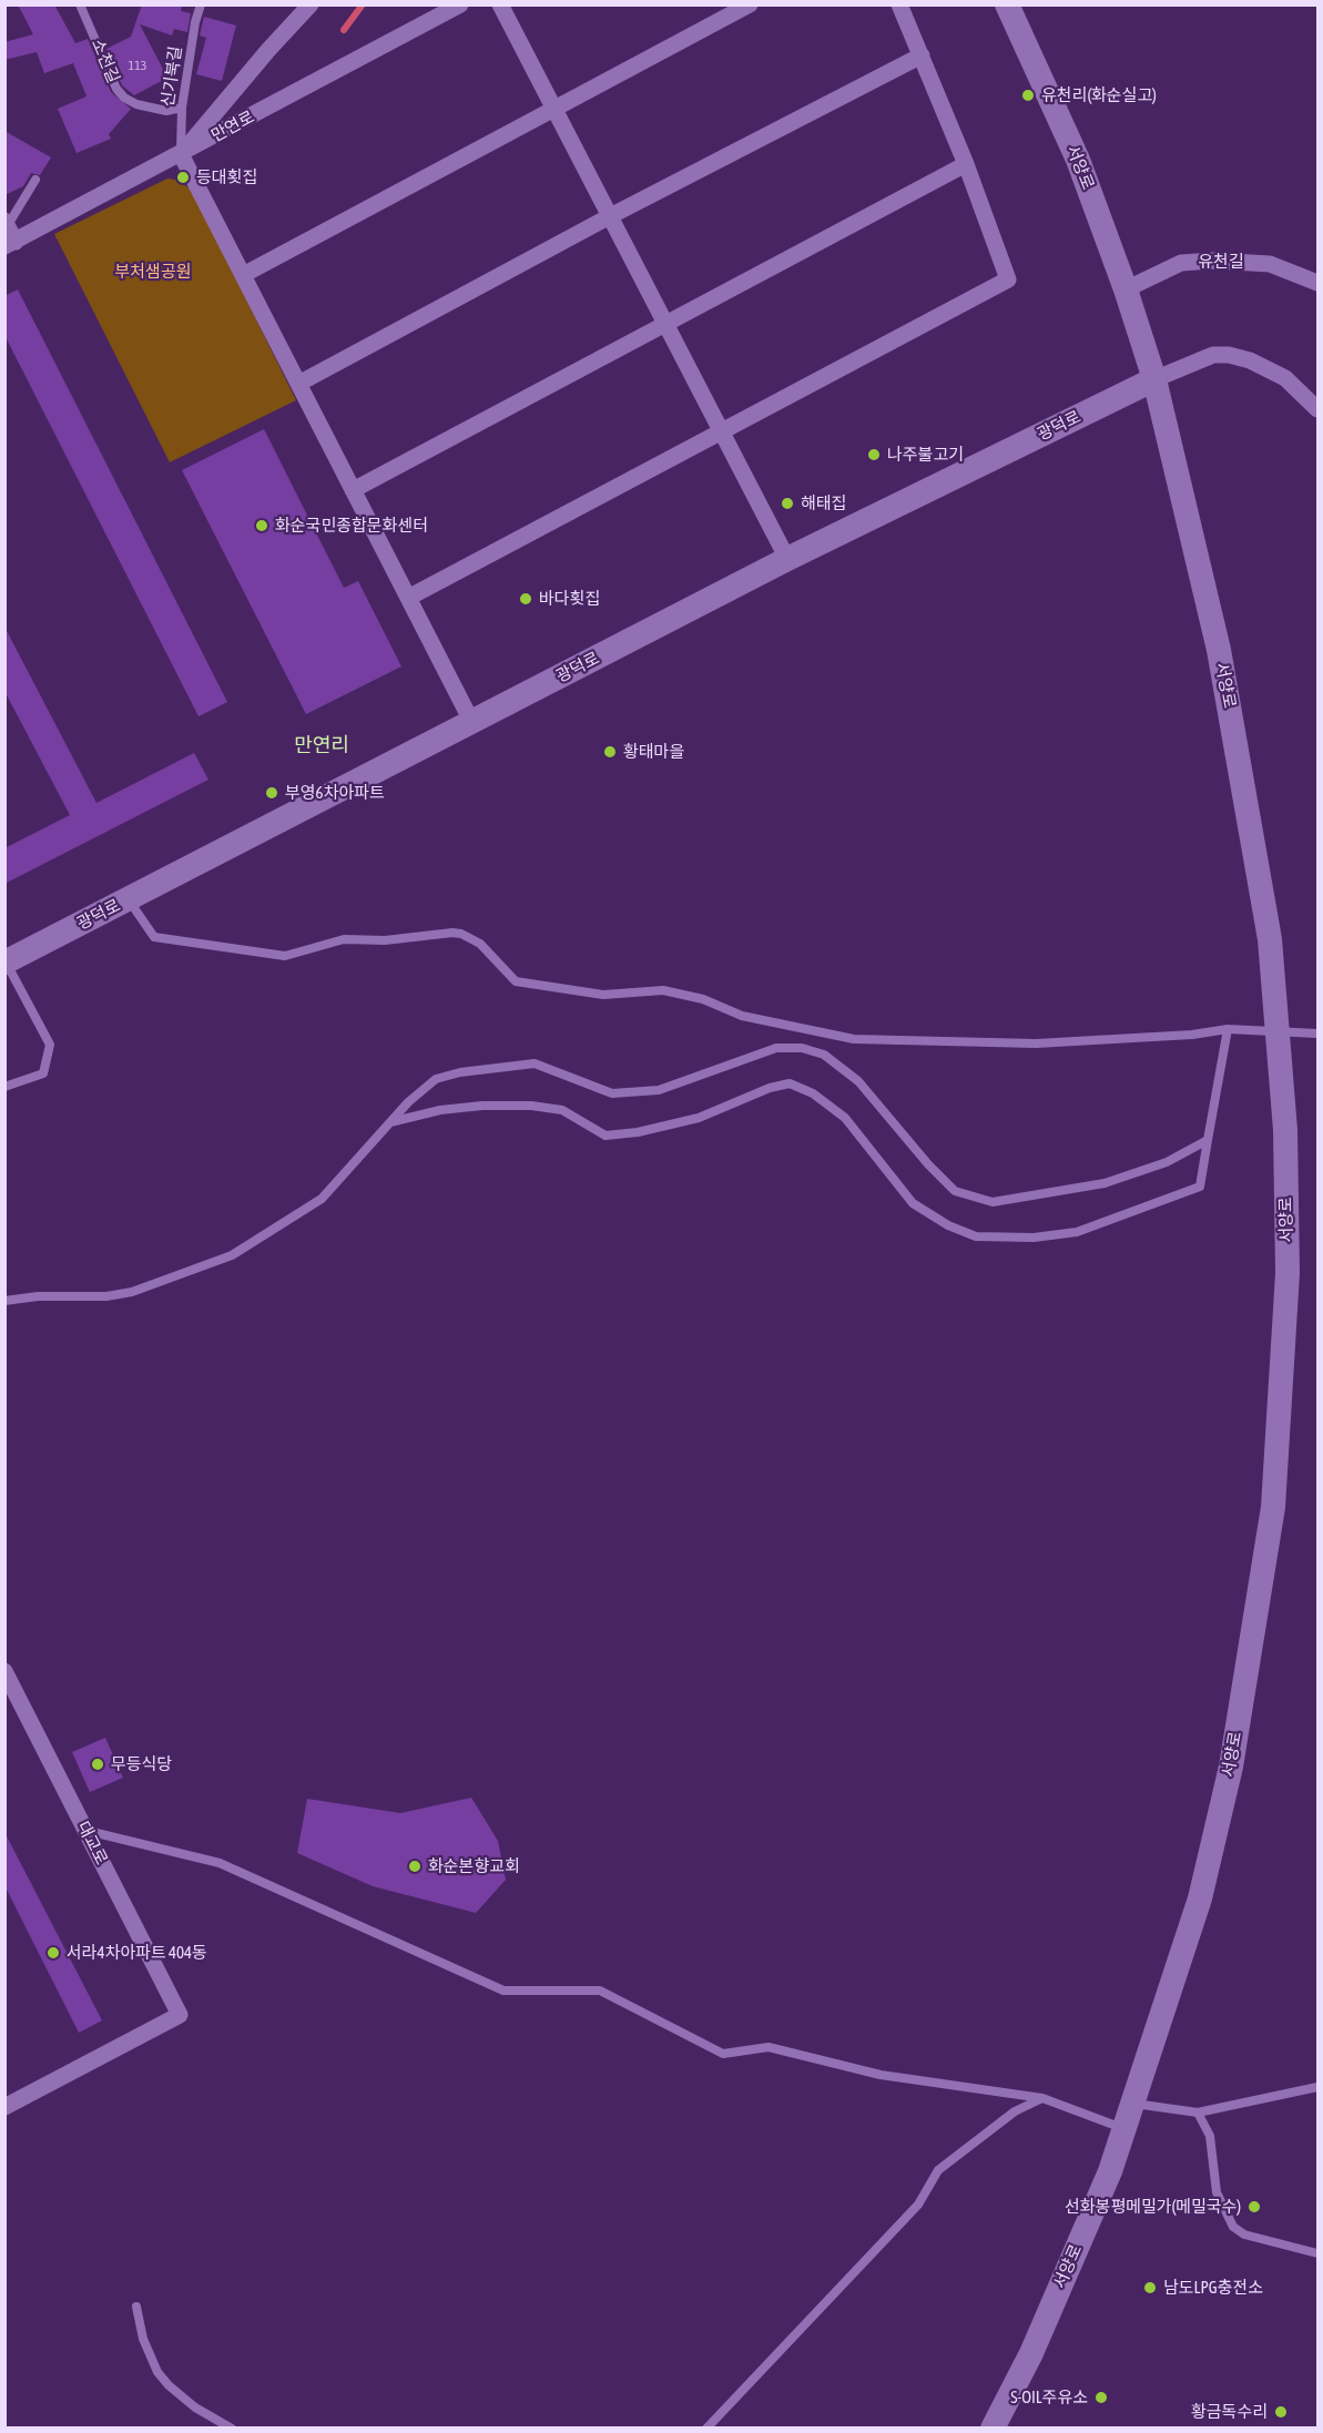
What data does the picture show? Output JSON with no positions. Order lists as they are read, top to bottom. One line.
{"streets":{"main road":["서양로","광덕로"],"street":["만연로","유천길","대교로"],"lane":["소천길","신기북길"]},"crossings":[["소천길","신기북길"],["신기북길","만연로"],["서양로","유천길"],["서양로","광덕로"]],"districts":["만연리"],"parks":["부처샘공원"],"places":["유천리(화순실고)","등대횟집","나주불고기","해태집","화순국민종합문화센터","바다횟집","황태마을","부영6차아파트","무등식당","화순본향교회","서라4차아파트 404동","선화봉평메밀가(메밀국수)","남도LPG충전소","S-OIL주유소","황금독수리"],"house_numbers":["113"]}
